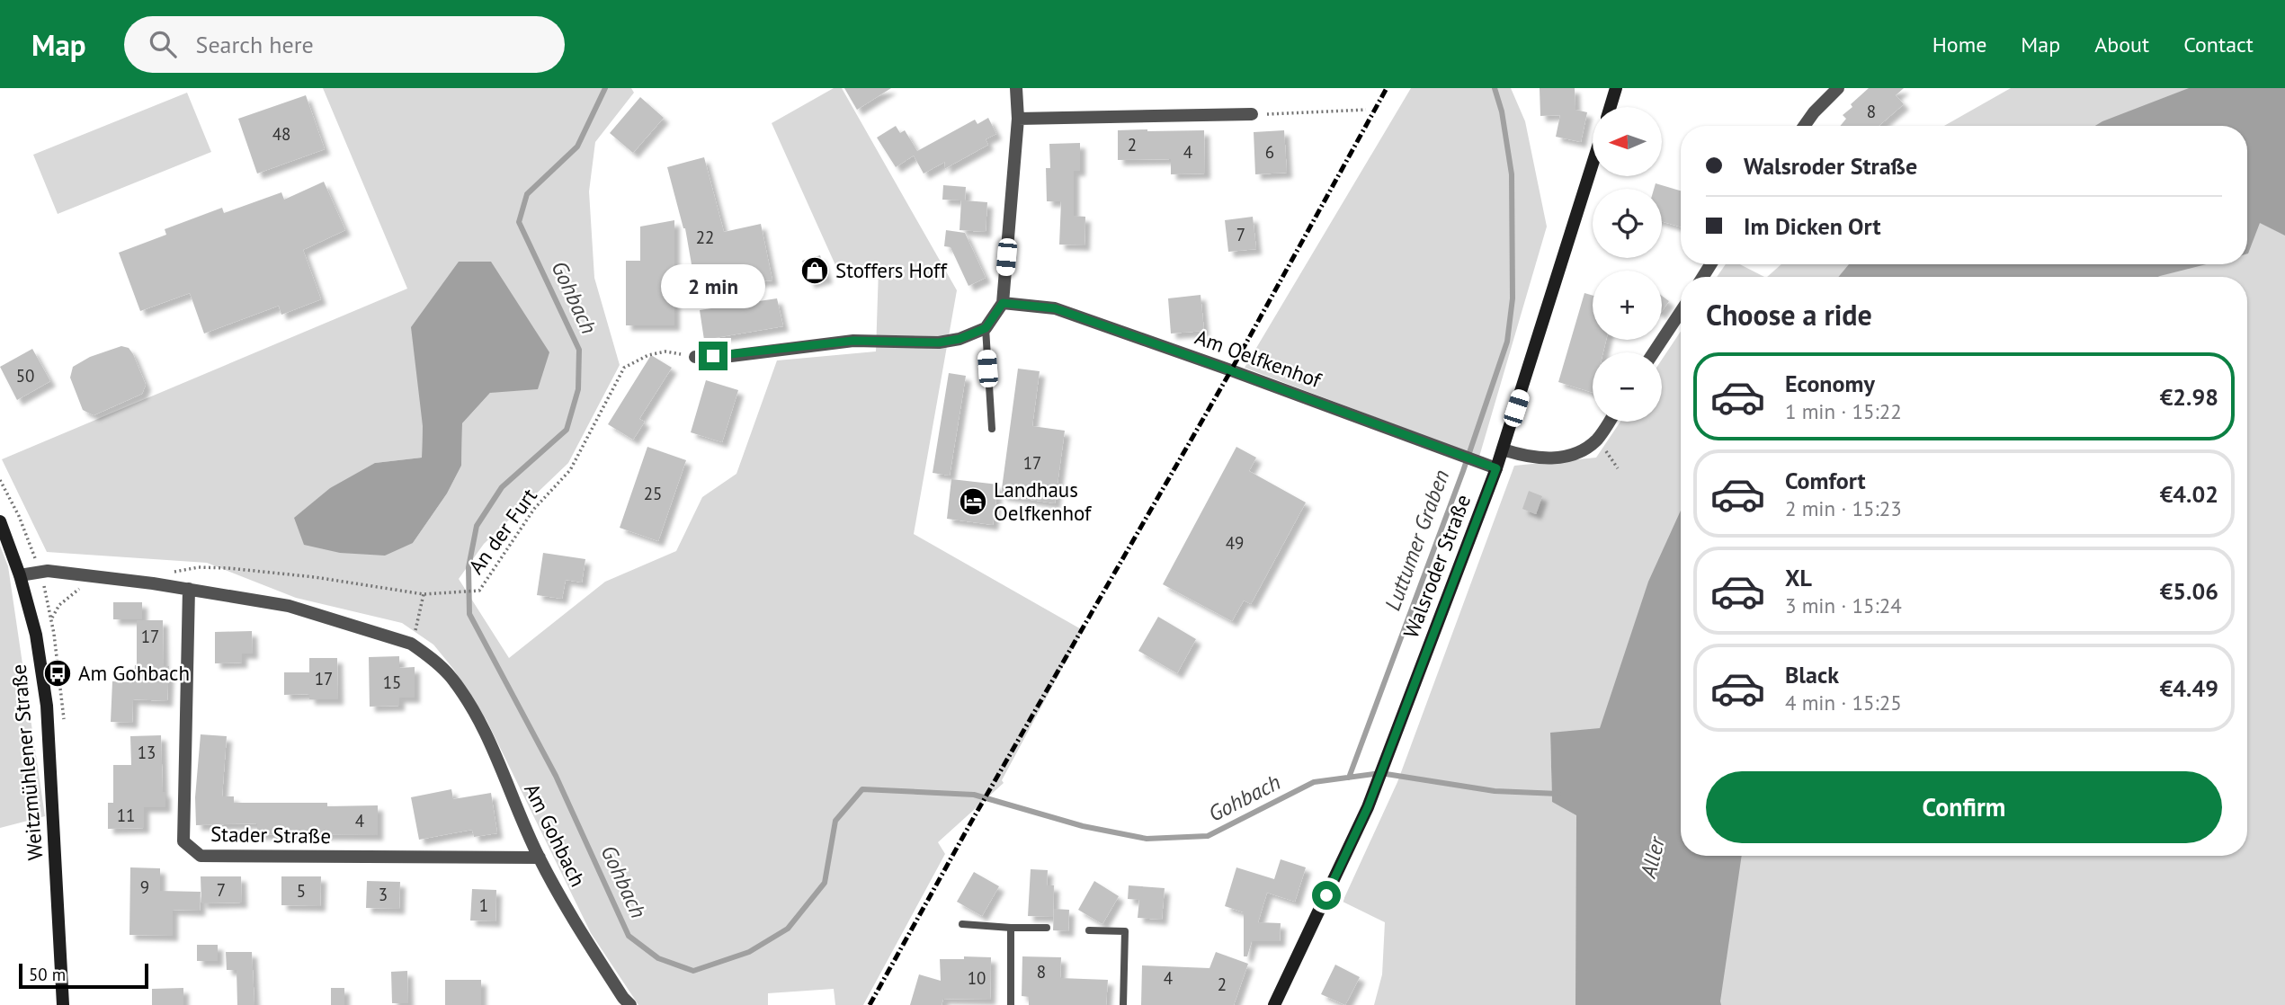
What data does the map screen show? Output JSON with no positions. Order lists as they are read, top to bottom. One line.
{"streets":{"main road":["Walsroder Straße","Weitzmühlener Straße"],"street":["Am Oelfkenhof","Stader Straße","Am Gohbach"],"path":["An der Furt"]},"crossings":[["Am Oelfkenhof","Walsroder Straße"],["An der Furt","Am Gohbach"],["Weitzmühlener Straße","Am Gohbach"],["Stader Straße","Am Gohbach"]],"water":["Gohbach","Luttumer Graben","Aller"],"places":{"shop":["Stoffers Hoff"],"hotel":["Landhaus Oelfkenhof"],"bus stop":["Am Gohbach"]},"house_numbers":["8","48","2","4","6","7","22","50","17","25","49","17","17","15","13","11","4","9","7","5","3","1","8","10","4","2"],"scale_bar":"50 m","north":"left","page":{"header":"Map","search":"Search here","nav":["Home","Map","About","Contact"],"map_buttons":["+","−"],"banner":["Walsroder Straße","Im Dicken Ort"],"bubble":"2 min","heading":"Choose a ride","list":[{"name":"Economy","note":"1 min · 15:22","value":"€2.98"},{"name":"Comfort","note":"2 min · 15:23","value":"€4.02"},{"name":"XL","note":"3 min · 15:24","value":"€5.06"},{"name":"Black","note":"4 min · 15:25","value":"€4.49"}],"buttons":"Confirm","scale":"50 m"}}
